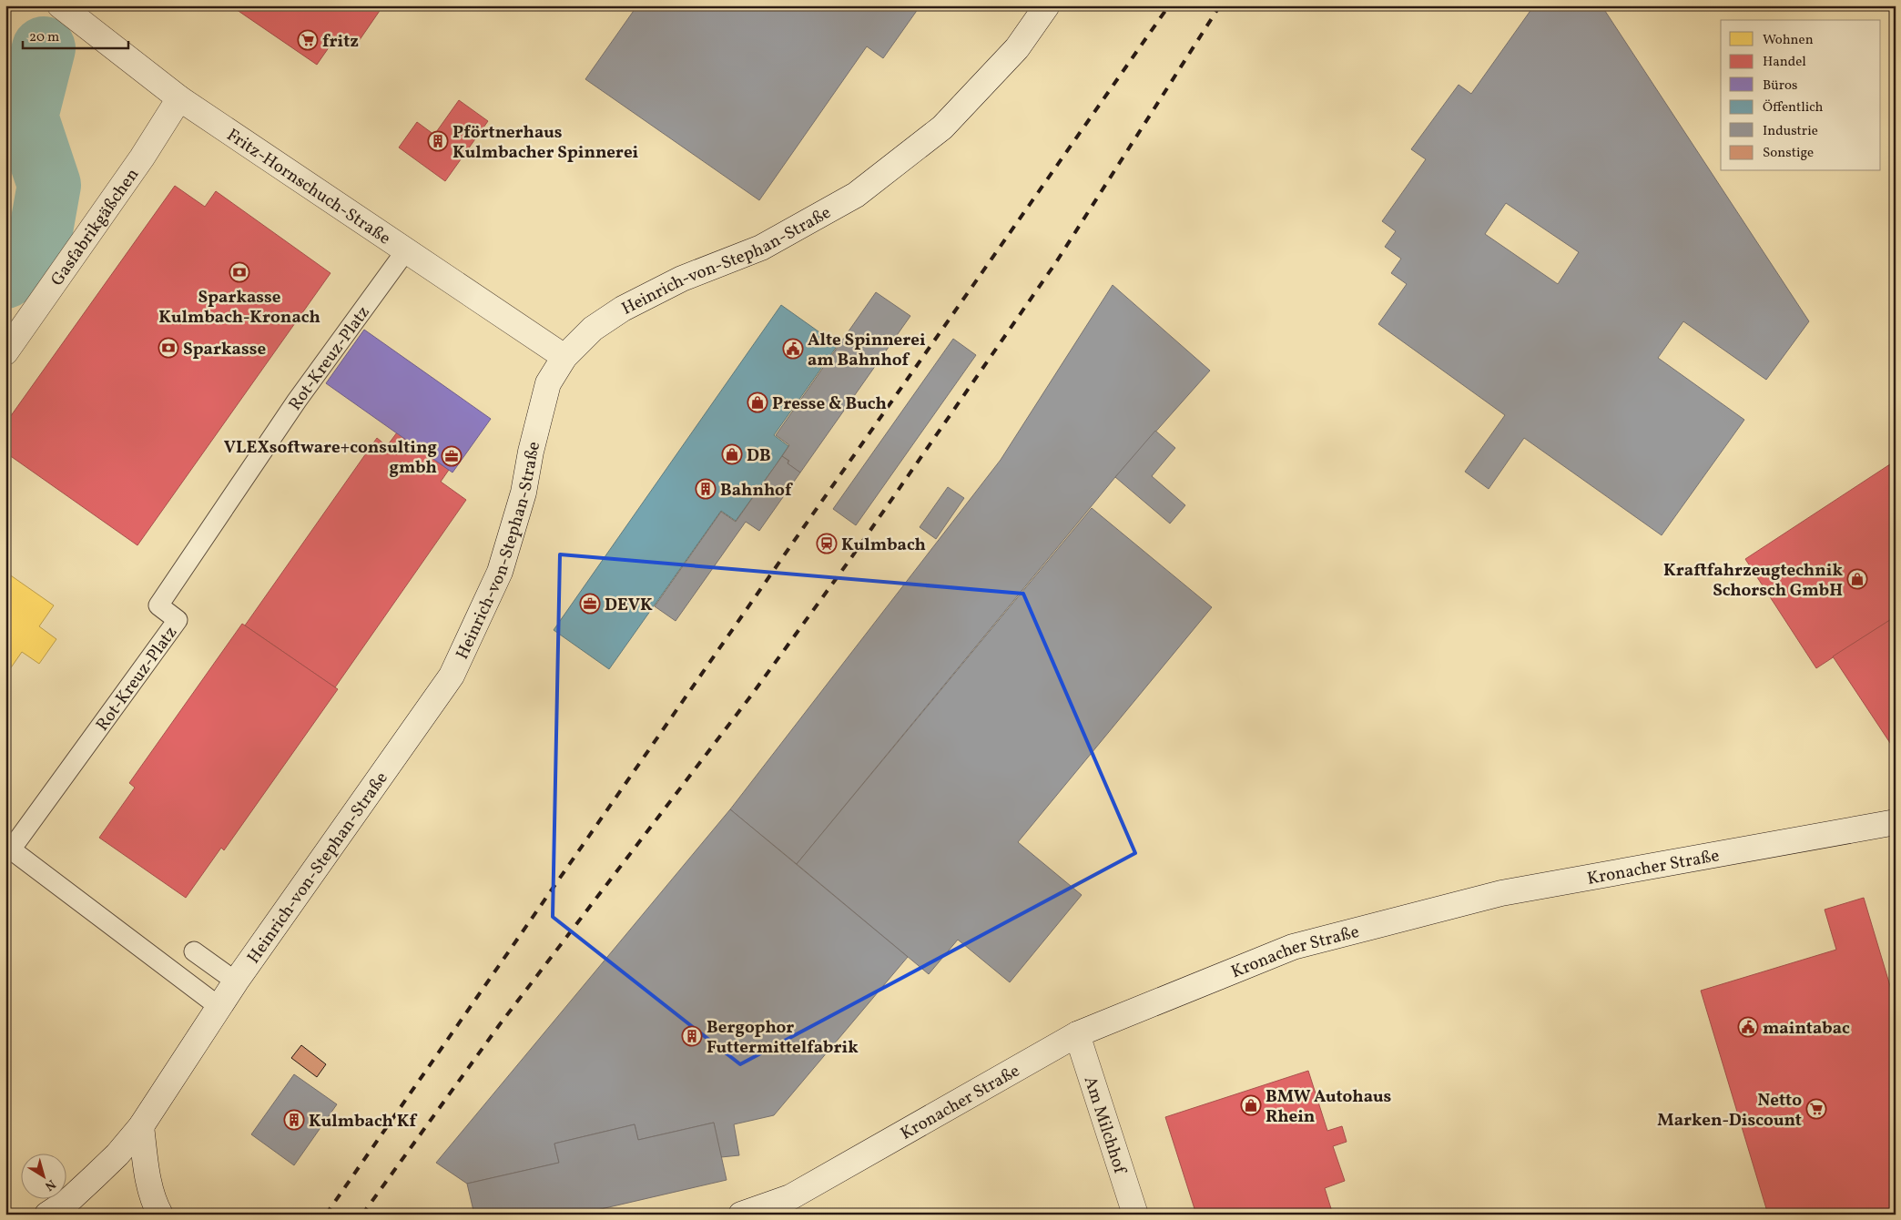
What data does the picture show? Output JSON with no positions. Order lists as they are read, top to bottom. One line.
{"streets":{"street":["Fritz-Hornschuch-Straße","Gasfabrikgäßchen","Heinrich-von-Stephan-Straße","Kronacher Straße","Am Milchhof"],"lane":["Rot-Kreuz-Platz"]},"crossings":[["Fritz-Hornschuch-Straße","Gasfabrikgäßchen"],["Fritz-Hornschuch-Straße","Heinrich-von-Stephan-Straße"],["Fritz-Hornschuch-Straße","Rot-Kreuz-Platz"],["Heinrich-von-Stephan-Straße","Rot-Kreuz-Platz"],["Kronacher Straße","Am Milchhof"]],"places":{"supermarket":["fritz","Netto Marken-Discount"],"building":["Pförtnerhaus Kulmbacher Spinnerei","Bahnhof","Bergophor Futtermittelfabrik","Kulmbach Kf"],"bank":["Sparkasse Kulmbach-Kronach","Sparkasse"],"public building":["Alte Spinnerei am Bahnhof","maintabac"],"shop":["Presse & Buch","DB","Kraftfahrzeugtechnik Schorsch GmbH","BMW Autohaus Rhein"],"office":["VLEXsoftware+consulting gmbh","DEVK"],"station":["Kulmbach"]},"legend":["Wohnen","Handel","Büros","Öffentlich","Industrie","Sonstige"],"scale_bar":"20 m","north":"bottom right"}
